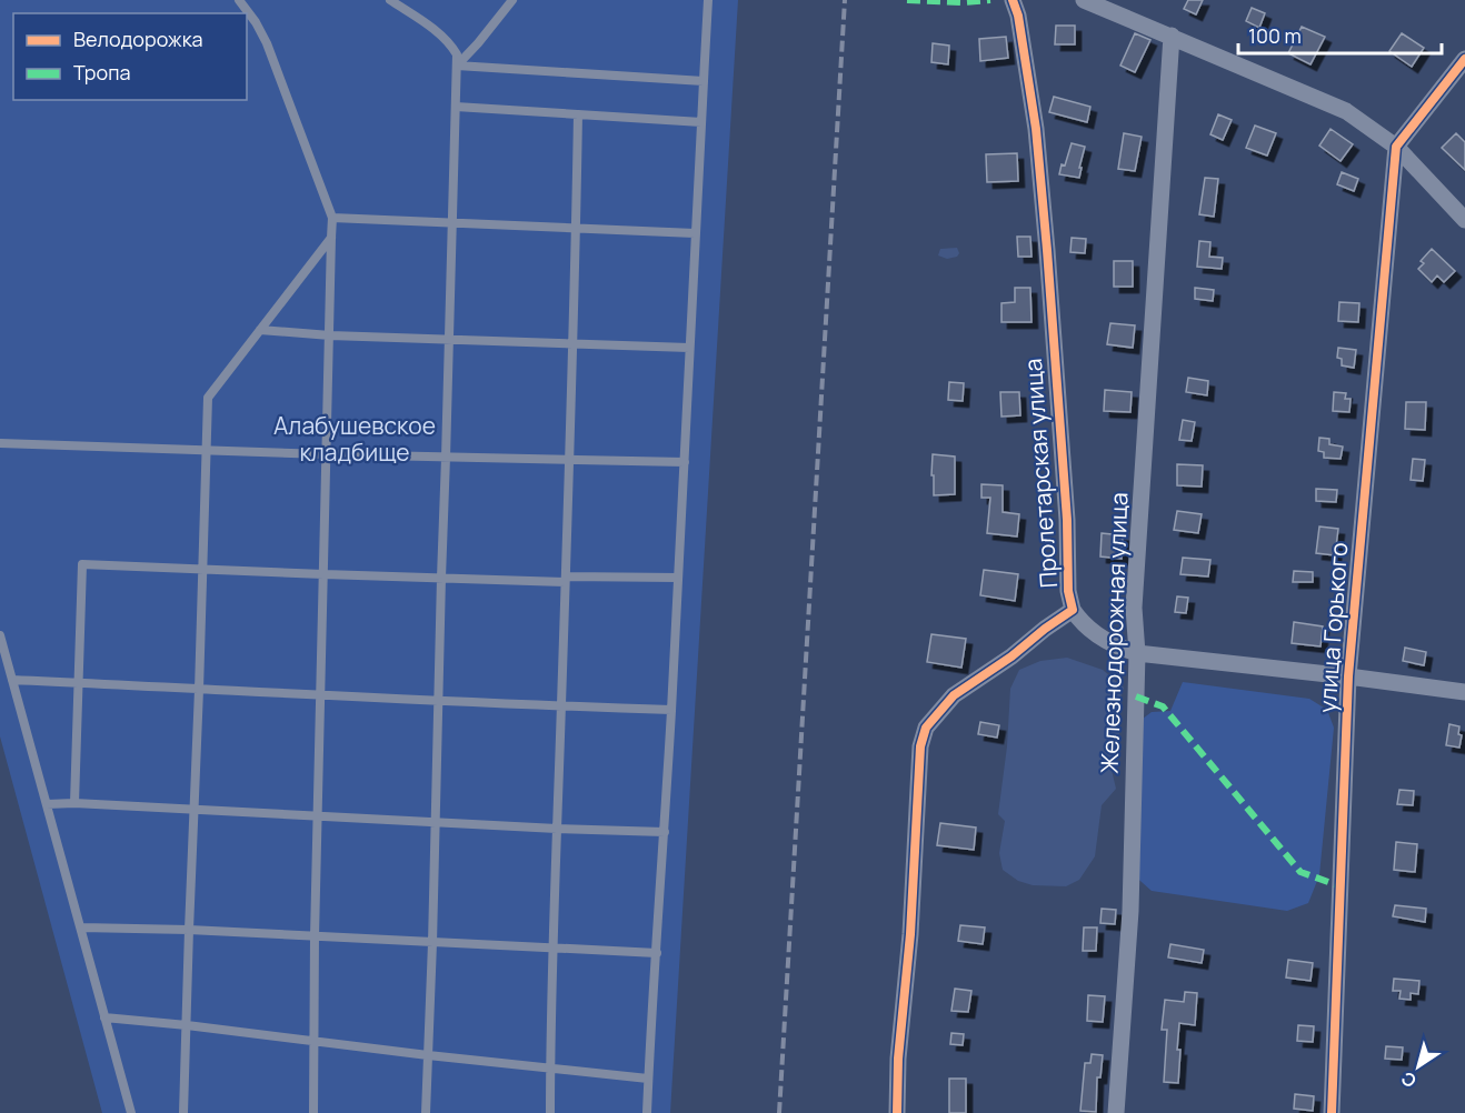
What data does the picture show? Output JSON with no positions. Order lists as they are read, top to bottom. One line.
{"streets":{"street":["Пролетарская улица","улица Горького","Железнодорожная улица"]},"parks":["Алабушевское кладбище"],"legend":["Велодорожка","Тропа"],"scale_bar":"100 m","north":"bottom left"}
